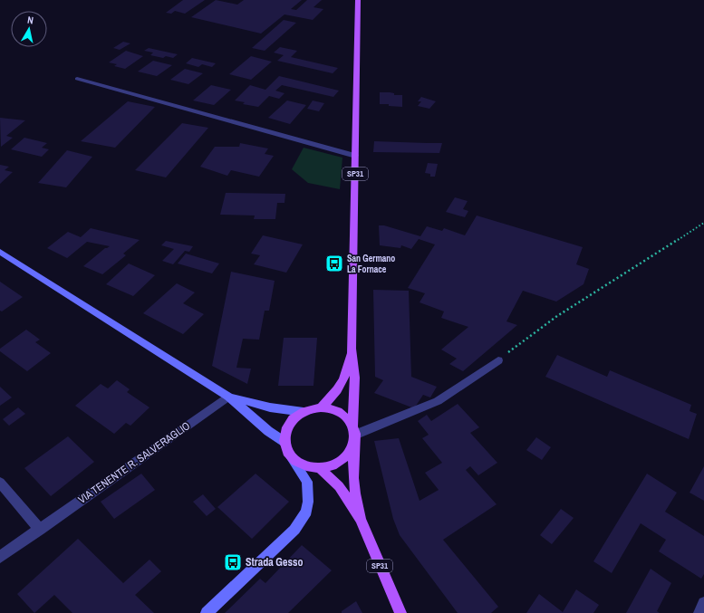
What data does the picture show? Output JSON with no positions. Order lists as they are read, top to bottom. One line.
{"streets":{"main road":["SP31"],"street":["VIA TENENTE R. SALVERAGLIO"]},"places":{"bus stop":["San Germano La Fornace","Strada Gesso"]},"north":"top"}
